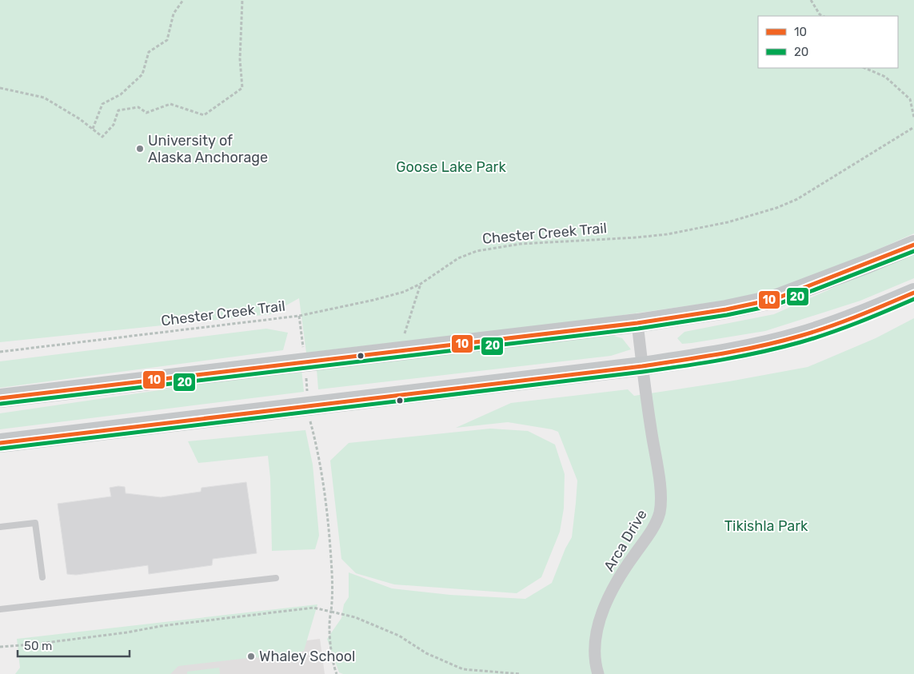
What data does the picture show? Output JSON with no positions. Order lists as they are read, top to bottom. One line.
{"streets":{"street":["Arca Drive"],"path":["Chester Creek Trail"]},"parks":["Goose Lake Park","Tikishla Park"],"places":["University of Alaska Anchorage","Whaley School"],"lines":["transit line 10","transit line 20"],"legend":["10","20"],"scale_bar":"50 m"}
